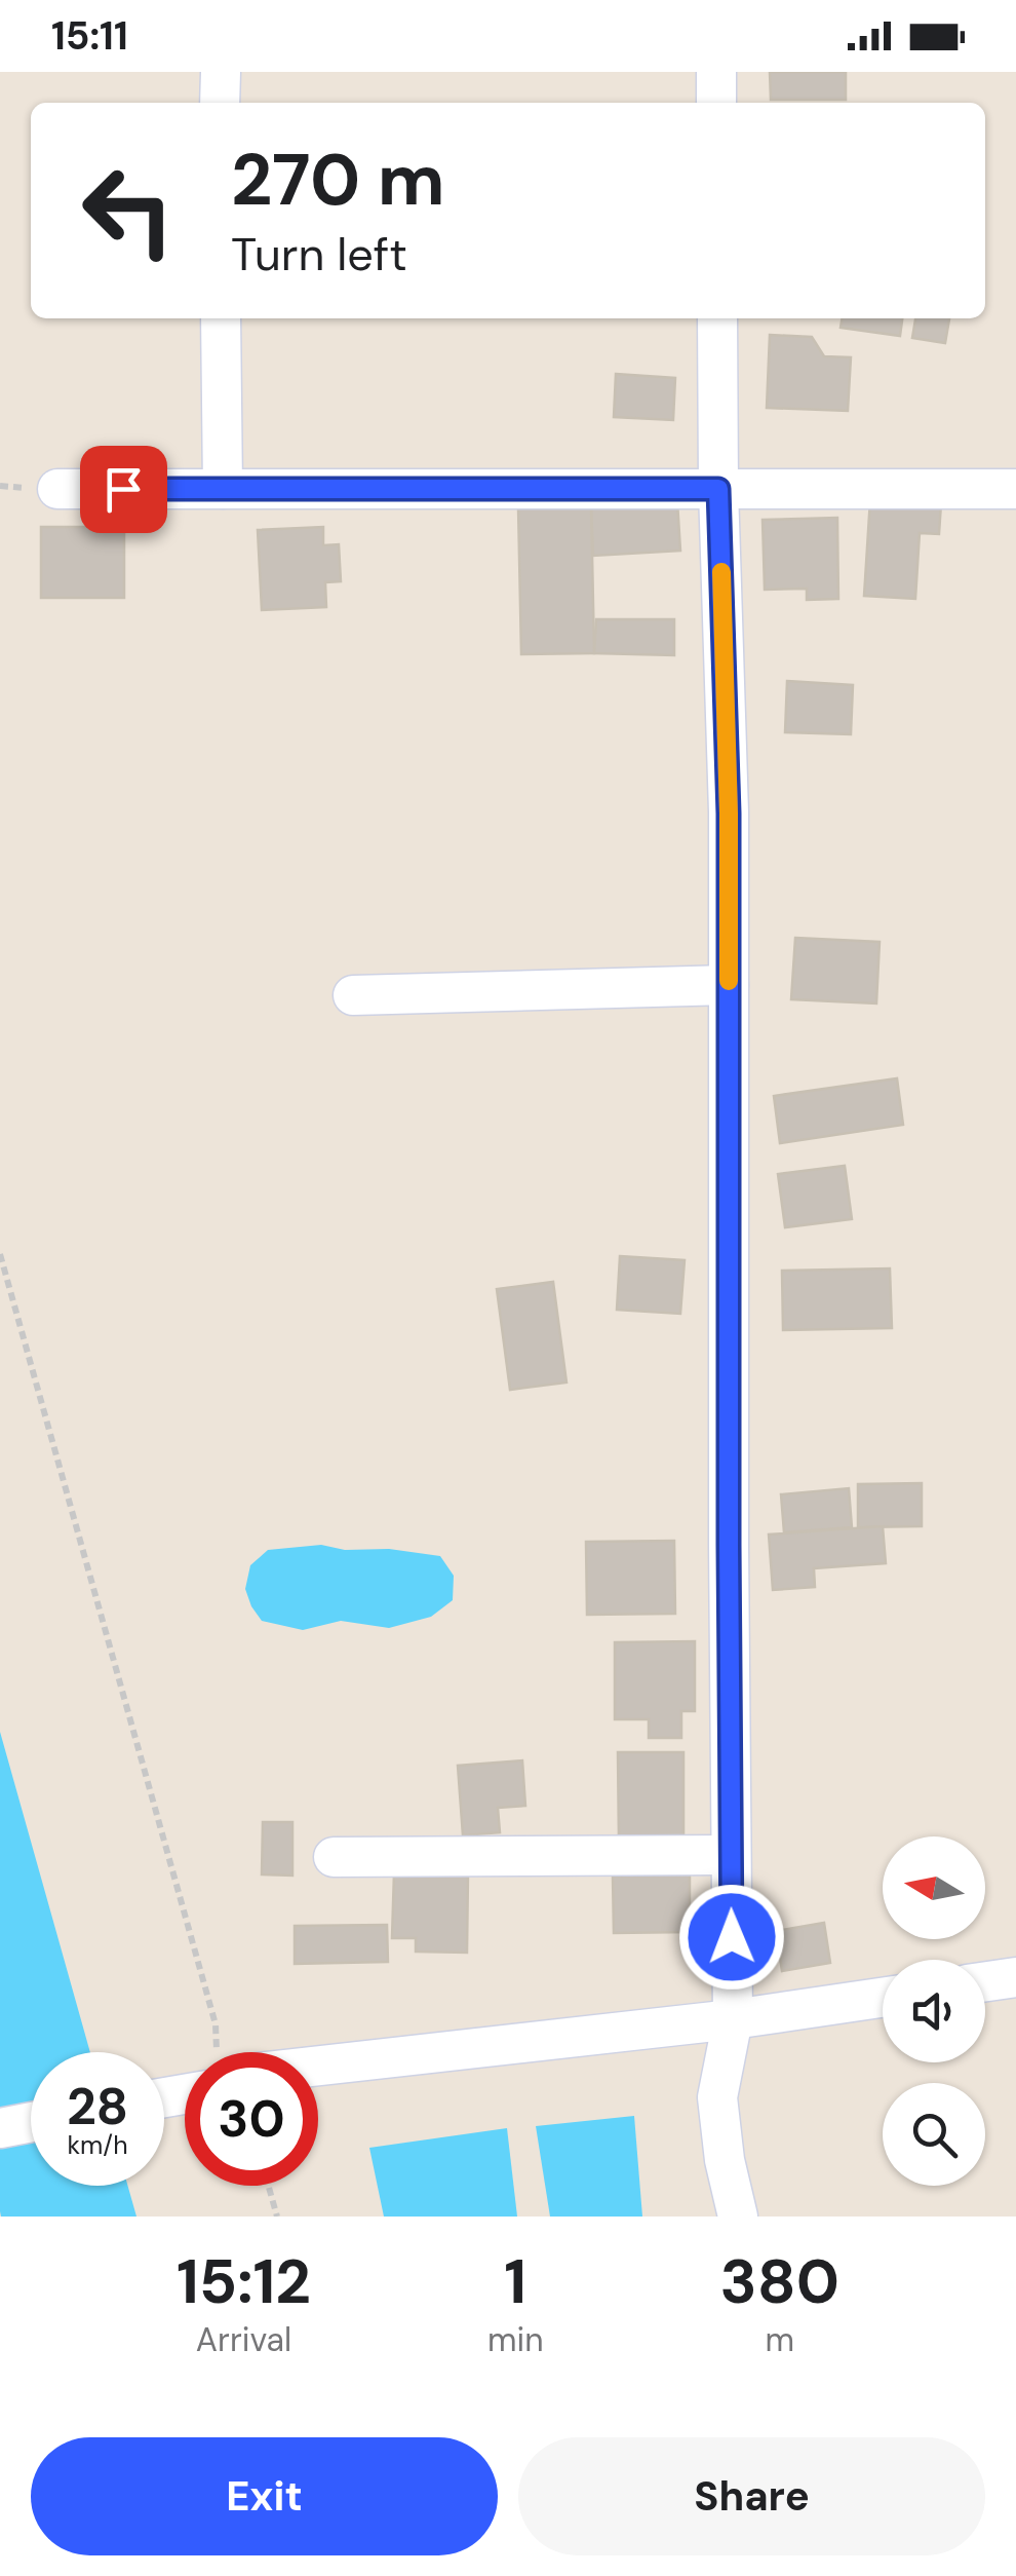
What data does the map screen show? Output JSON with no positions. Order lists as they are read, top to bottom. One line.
{"north":"left","page":{"status":"15:11","turn":["270 m","Turn left"],"speed":"28 km/h","limit":"30","eta":["15:12","Arrival","1","min","380","m"],"buttons":["Exit","Share"]}}
